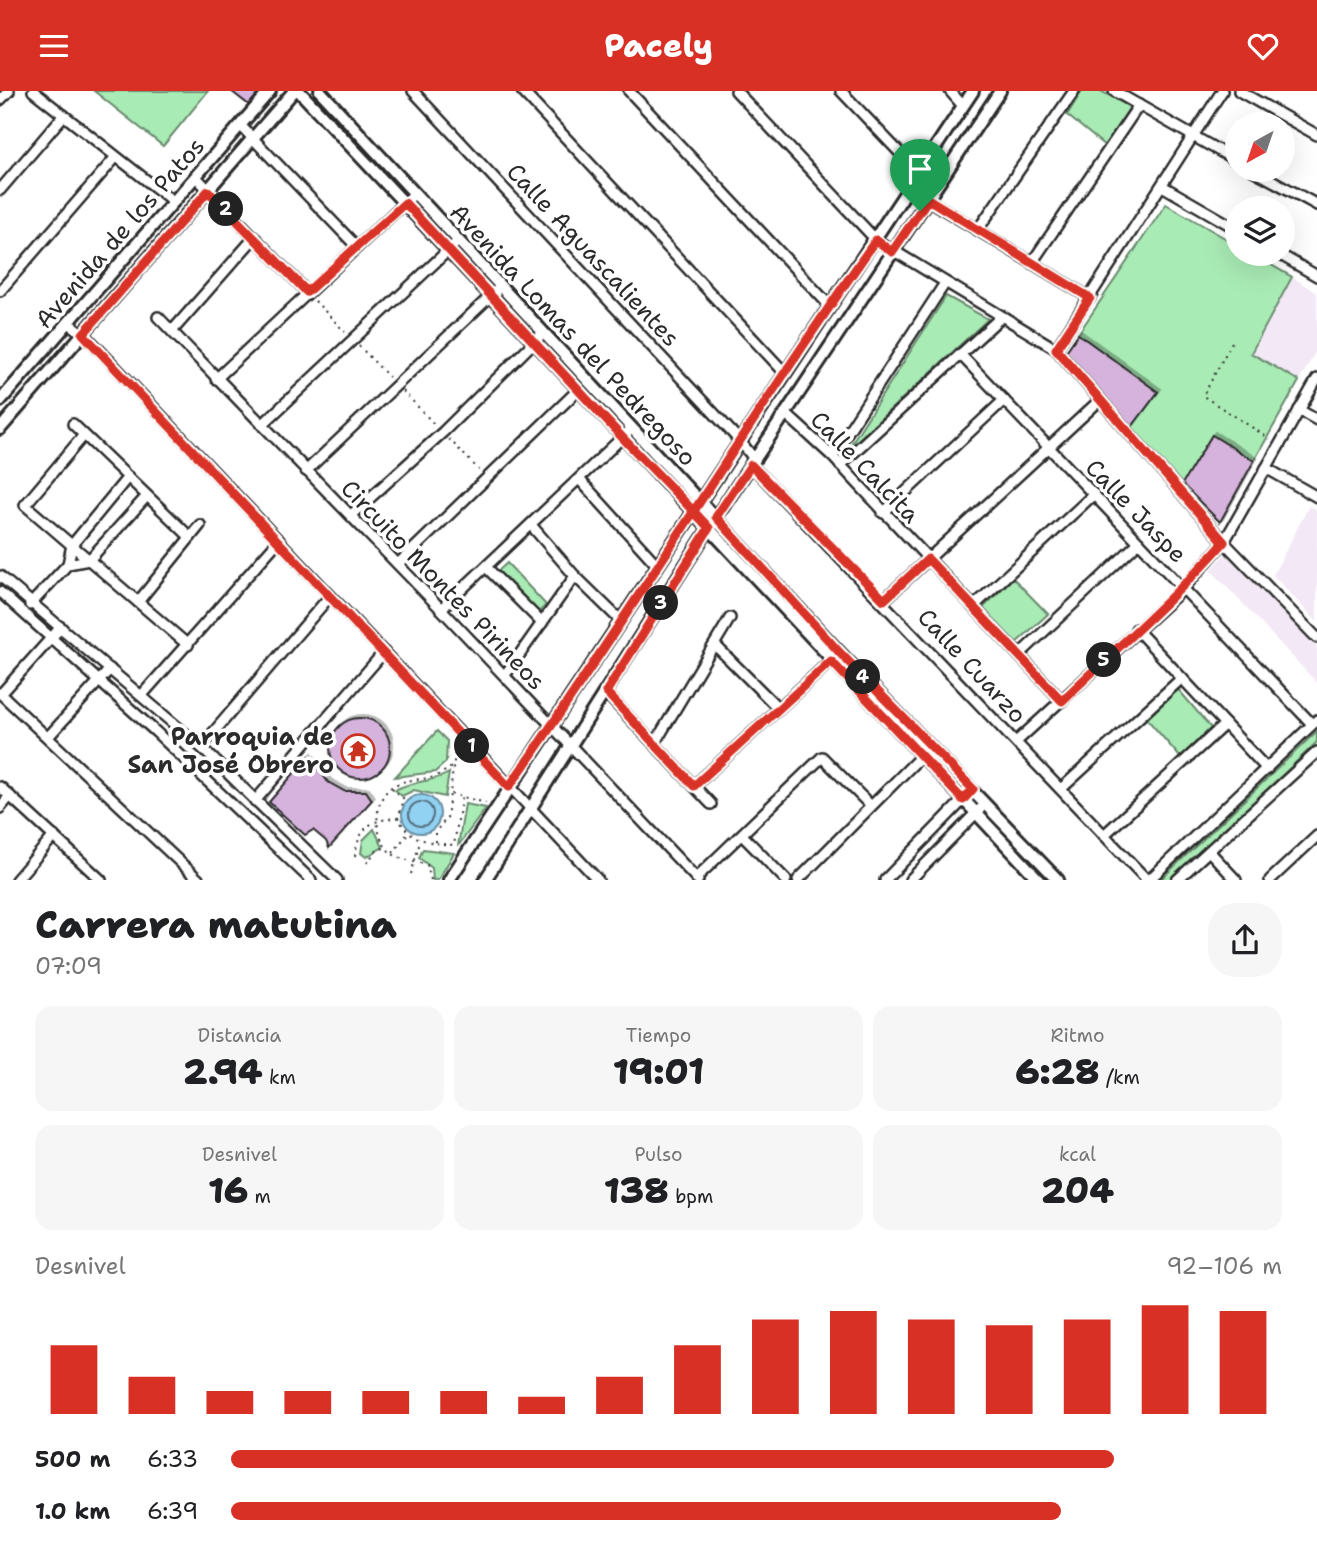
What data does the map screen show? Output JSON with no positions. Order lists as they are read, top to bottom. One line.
{"streets":{"street":["Avenida de los Patos","Calle Aguascalientes","Avenida Lomas del Pedregoso","Calle Calcita","Calle Jaspe","Circuito Montes Pirineos","Calle Cuarzo"]},"crossings":[["Avenida de los Patos","Avenida Lomas del Pedregoso"],["Calle Aguascalientes","Calle Cuarzo"]],"places":{"temple":["Parroquia de San José Obrero"]},"north":"bottom left","page":{"header":"Pacely","pins":["2","3","5","4","1"],"heading":["Carrera matutina","07:09"],"stats":[["Distancia","2.94 km"],["Tiempo","19:01"],["Ritmo","6:28 /km"],["Desnivel","16 m"],["Pulso","138 bpm"],["kcal","204"]],"chart":["Desnivel","92–106 m"],"list":[{"name":"500 m","note":"6:33"},{"name":"1.0 km","note":"6:39"}]}}
